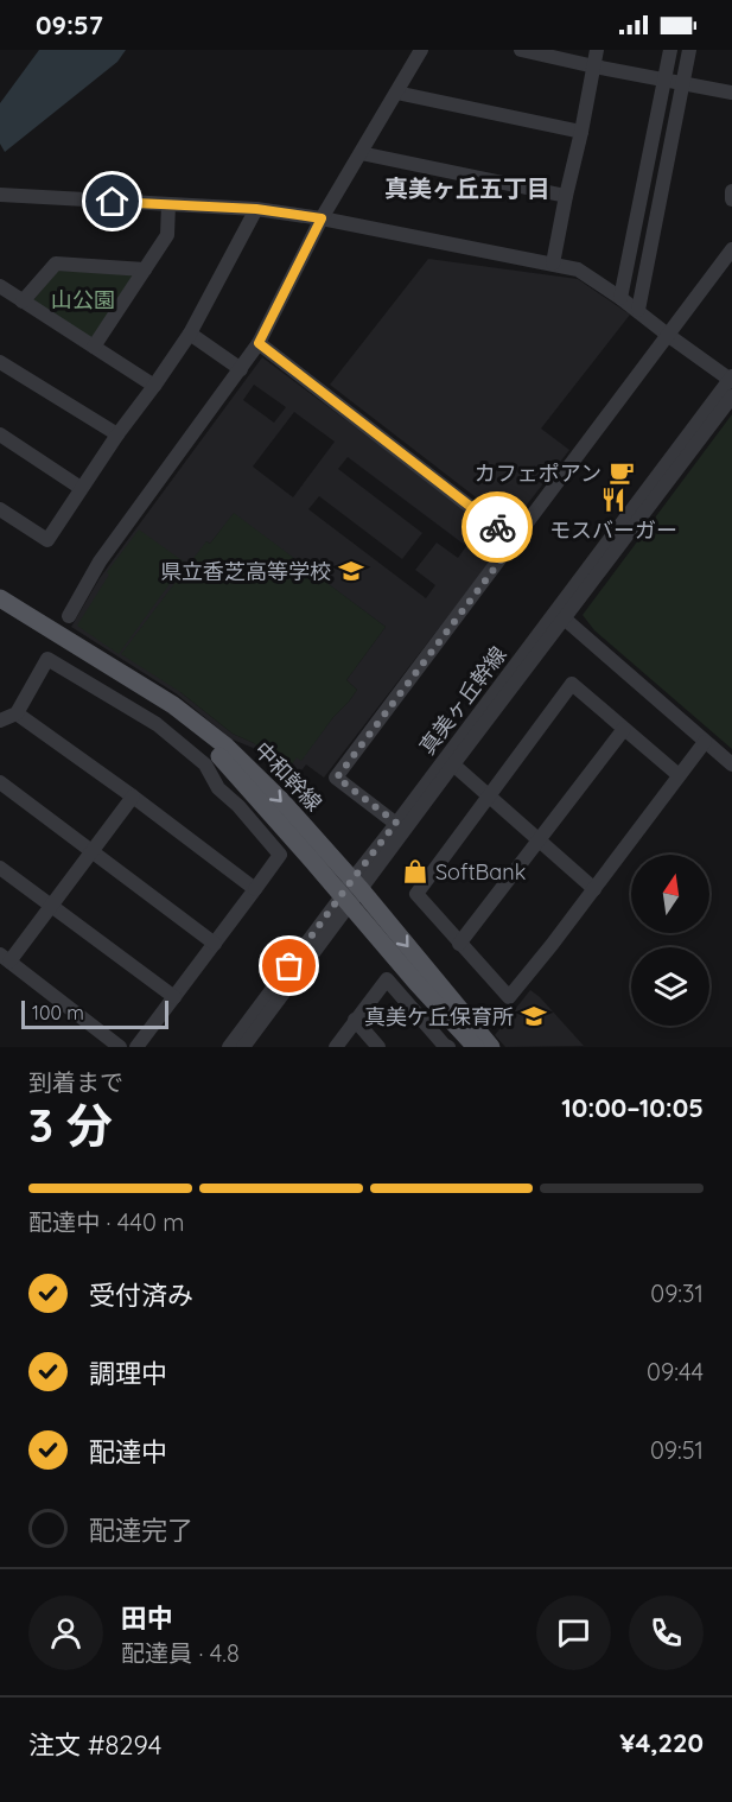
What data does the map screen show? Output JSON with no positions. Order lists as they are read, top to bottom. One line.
{"streets":{"main road":["中和幹線"],"street":["真美ヶ丘幹線"]},"crossings":[["真美ヶ丘幹線","中和幹線"]],"districts":["真美ヶ丘五丁目"],"parks":["山公園"],"places":{"cafe":["カフェポアン"],"restaurant":["モスバーガー"],"school or university":["県立香芝高等学校","真美ケ丘保育所"],"shop":["SoftBank"]},"scale_bar":"100 m","north":"top","page":{"status":"09:57","scale":"100 m","heading":["3 分","到着まで","10:00–10:05"],"panel":["田中","配達員 · 4.8","注文 #8294","¥4,220"],"bar":"配達中 · 440 m","list":[["受付済み","09:31"],["調理中","09:44"],["配達中","09:51"],"配達完了"]}}
